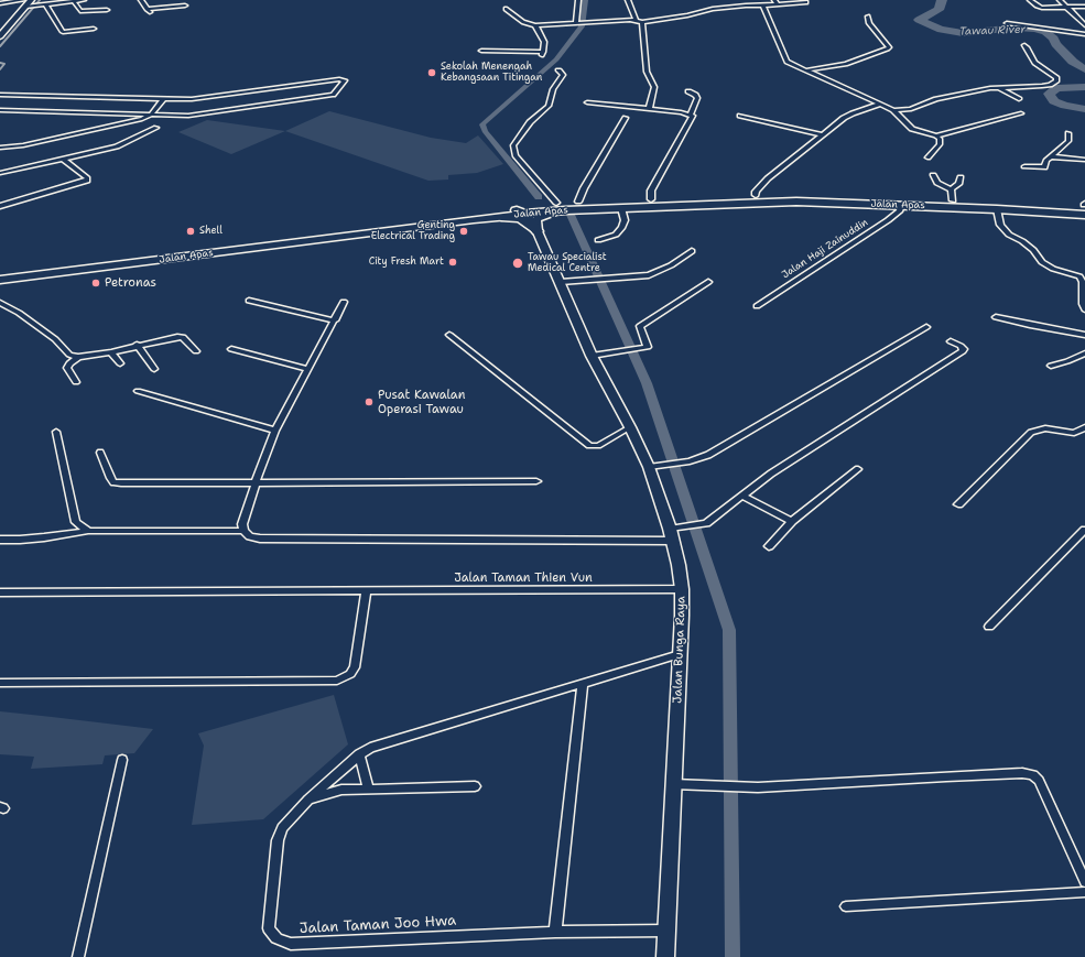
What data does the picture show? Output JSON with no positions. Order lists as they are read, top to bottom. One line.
{"streets":{"highway":["Jalan Apas"],"street":["Jalan Haji Zainuddin","Jalan Taman Thien Vun","Jalan Bunga Raya","Jalan Taman Joo Hwa"]},"crossings":[["Jalan Apas","Jalan Haji Zainuddin"],["Jalan Taman Thien Vun","Jalan Bunga Raya"],["Jalan Bunga Raya","Jalan Taman Joo Hwa"]],"water":["Tawau River"],"places":["Sekolah Menengah Kebangsaan Titingan","Shell","Genting Electrical Trading","City Fresh Mart","Tawau Specialist Medical Centre","Petronas","Pusat Kawalan Operasi Tawau"]}
